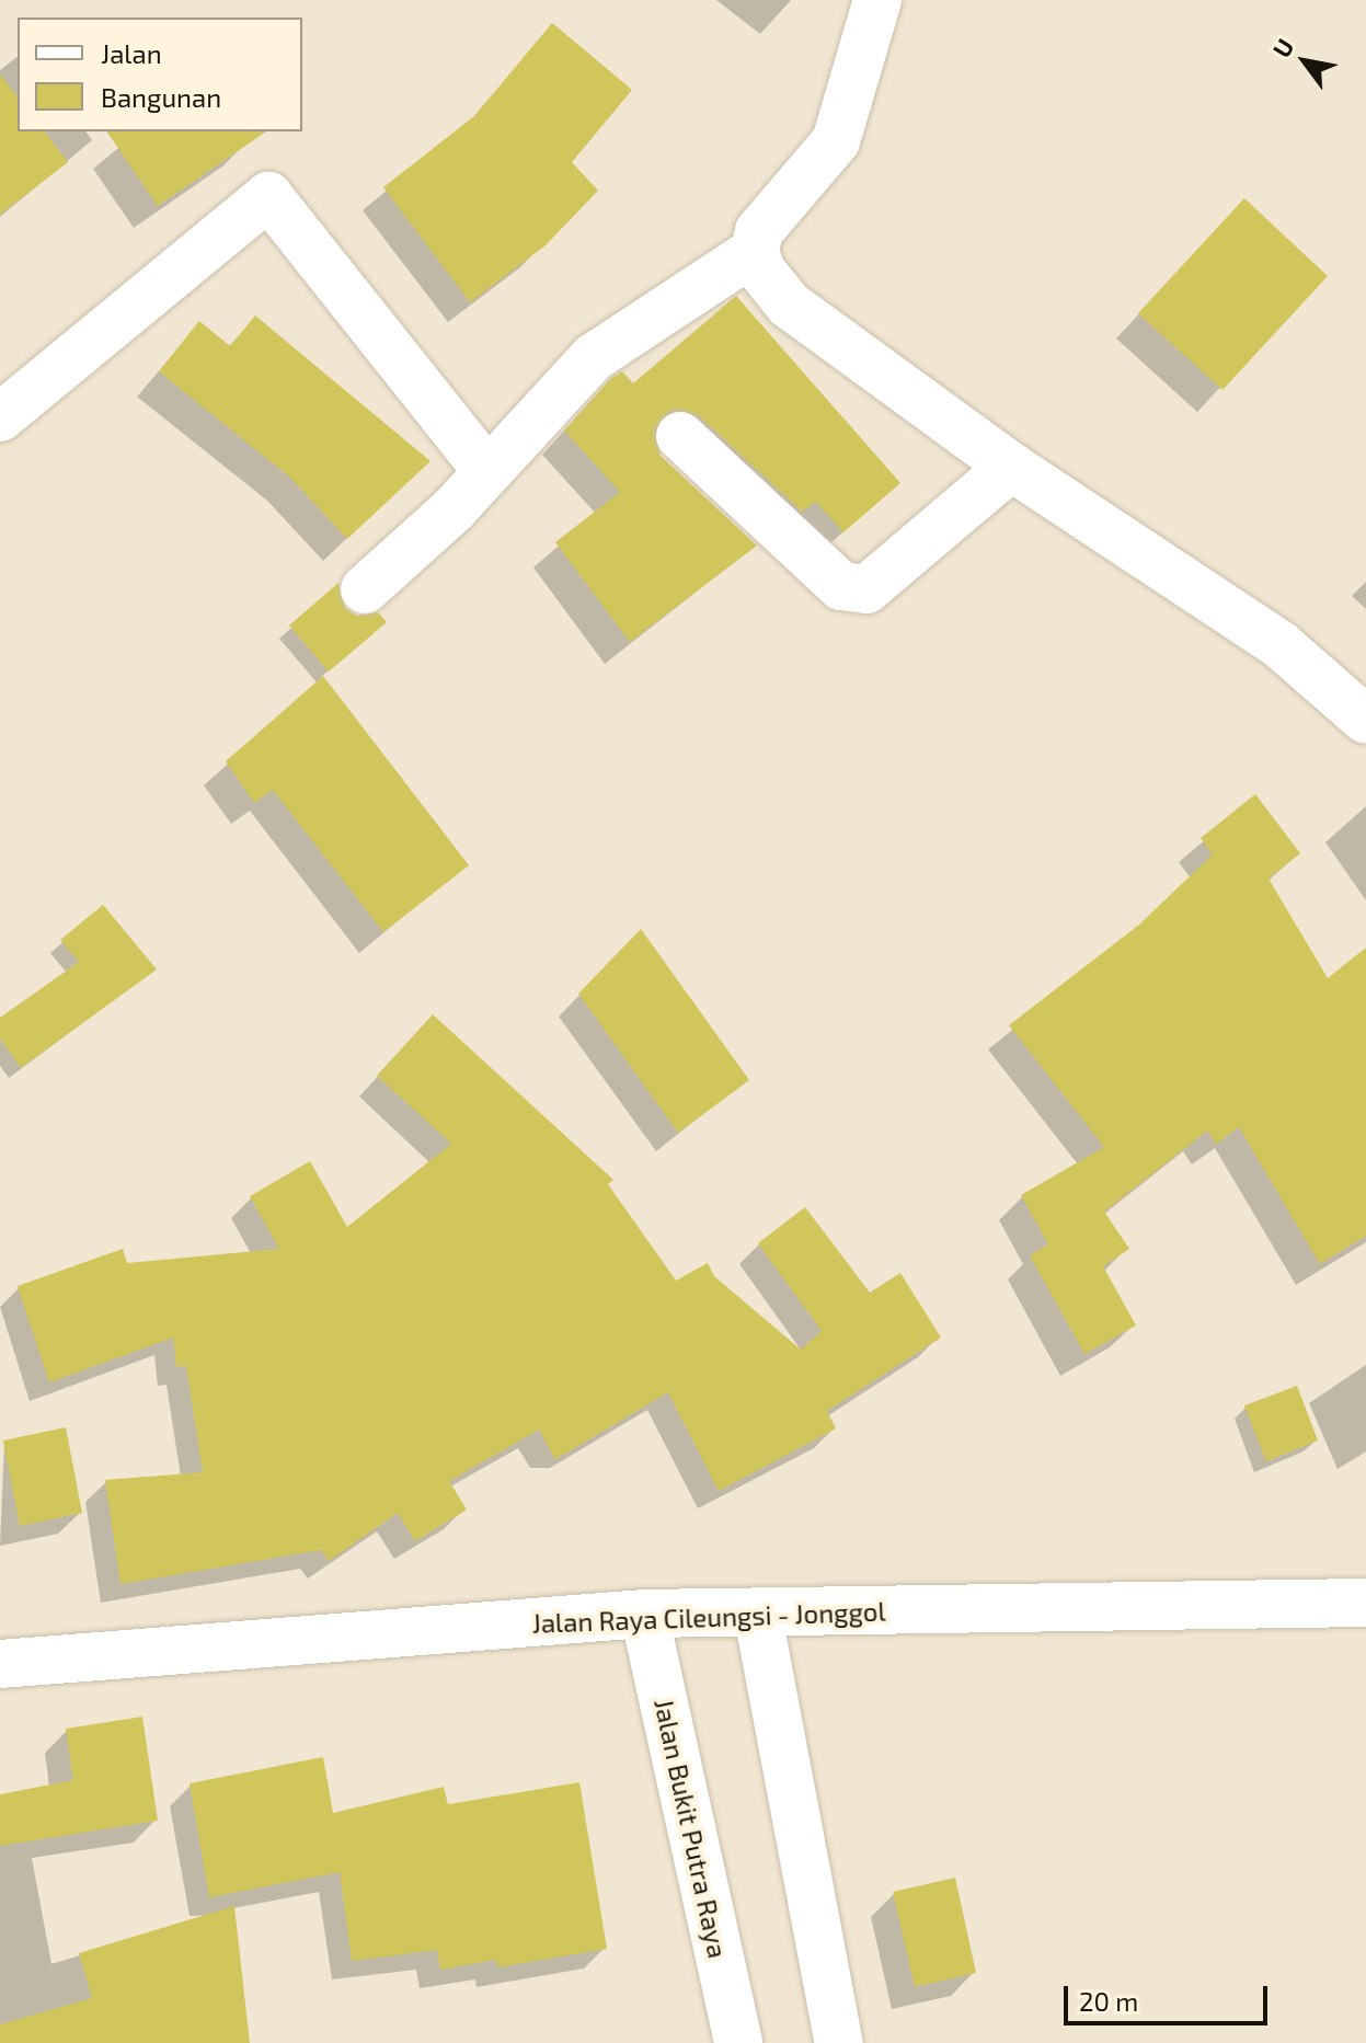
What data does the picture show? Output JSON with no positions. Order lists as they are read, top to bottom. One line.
{"streets":{"street":["Jalan Raya Cileungsi - Jonggol","Jalan Bukit Putra Raya"]},"crossings":[["Jalan Raya Cileungsi - Jonggol","Jalan Bukit Putra Raya"]],"legend":["Jalan","Bangunan"],"scale_bar":"20 m","north":"top left"}
